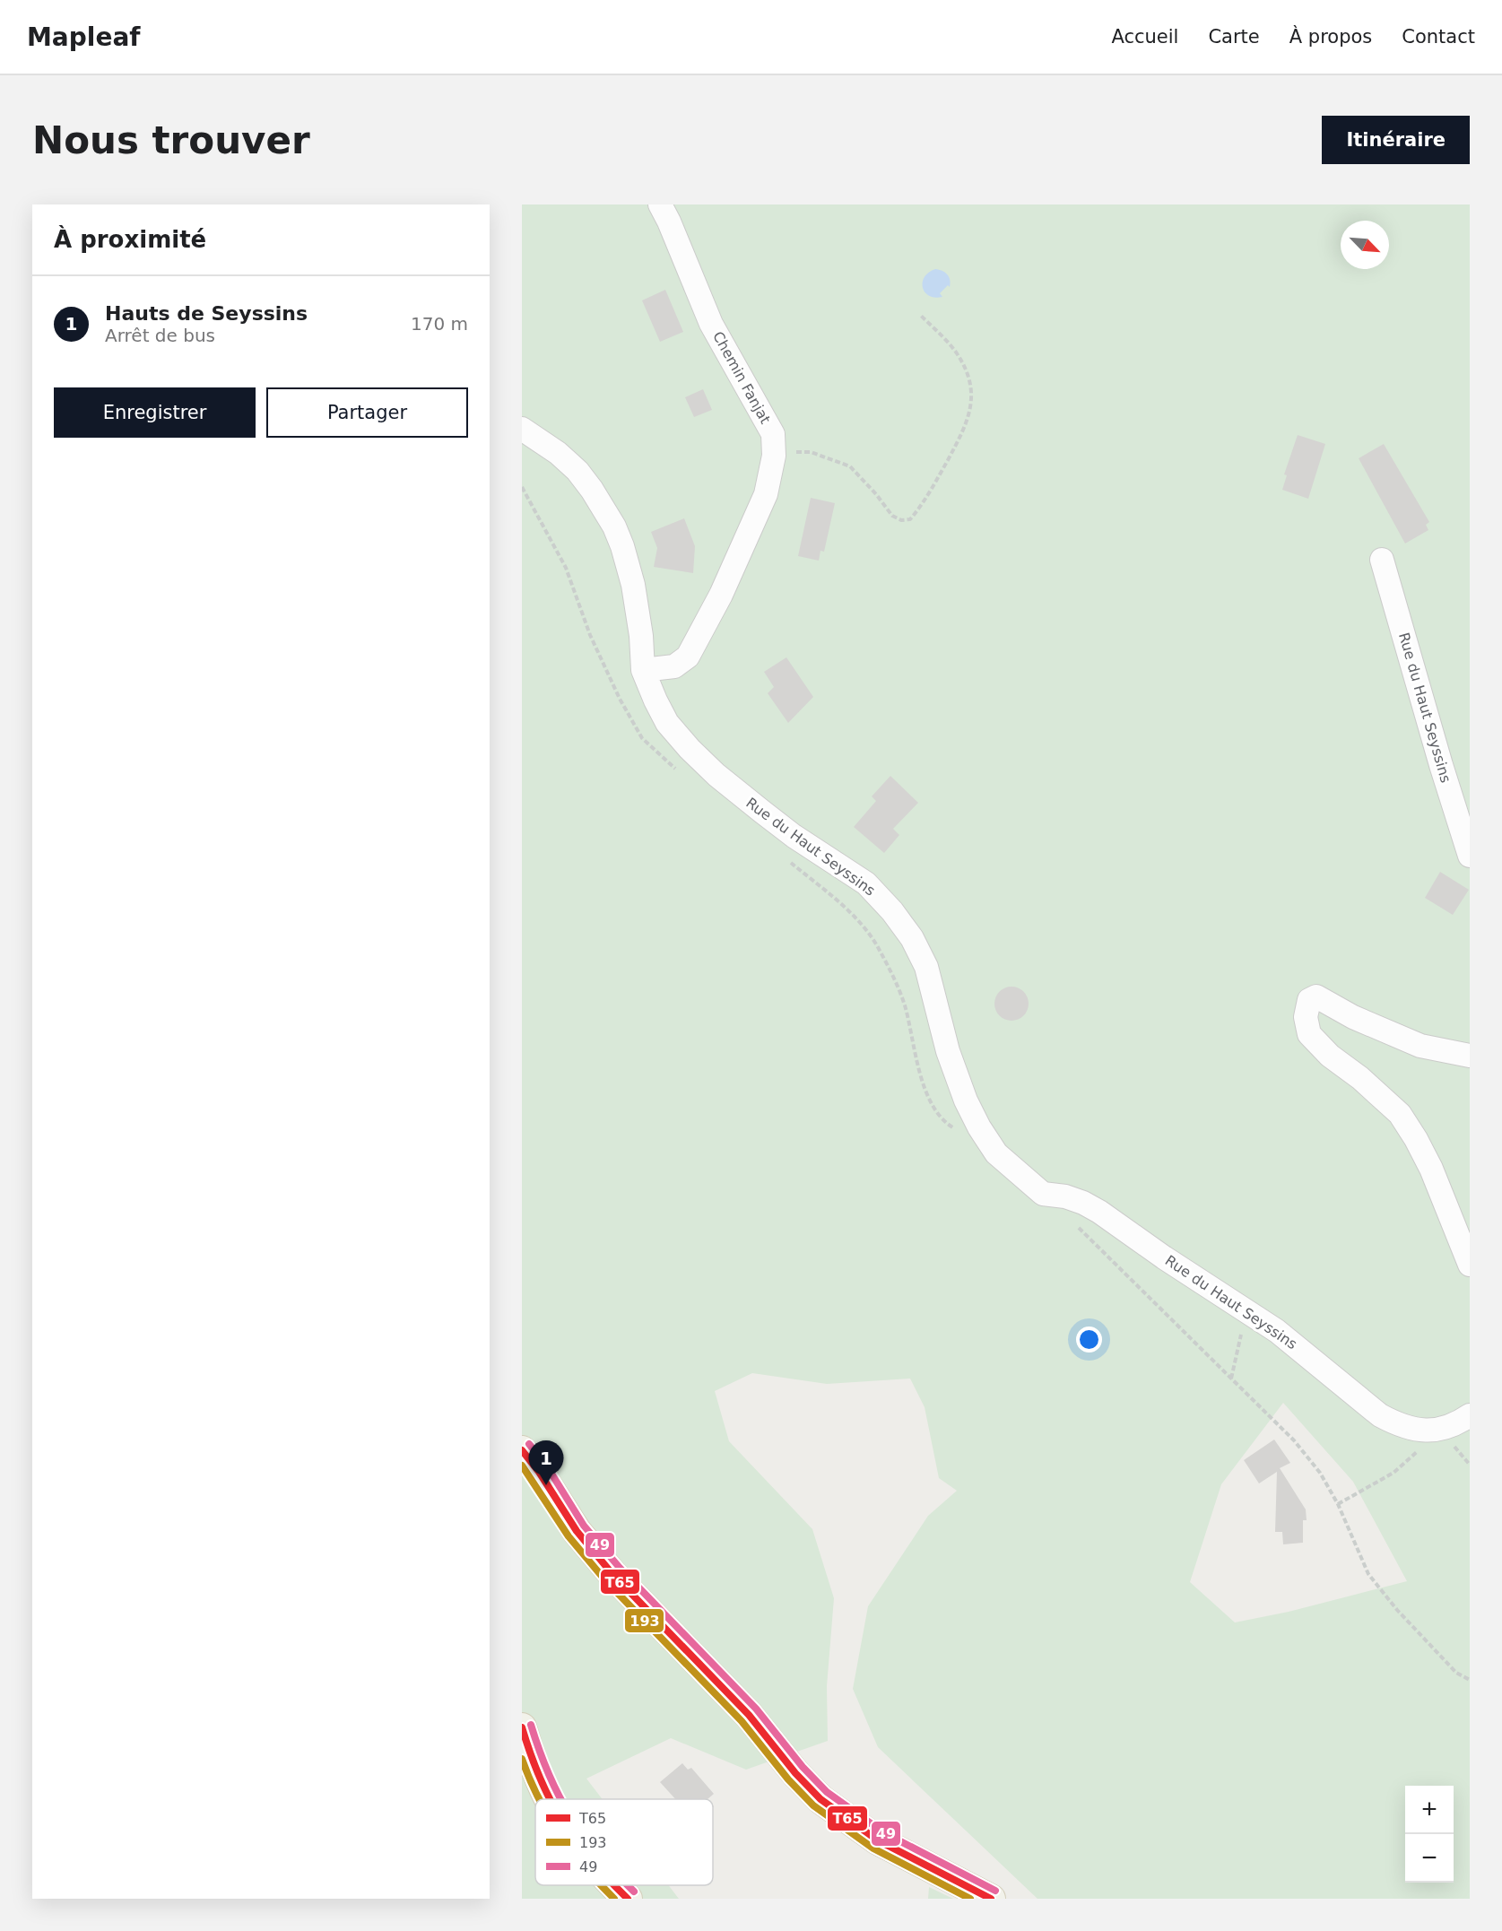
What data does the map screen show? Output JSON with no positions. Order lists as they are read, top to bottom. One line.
{"streets":{"street":["Chemin Fanjat","Rue du Haut Seyssins"]},"crossings":[["Chemin Fanjat","Rue du Haut Seyssins"]],"lines":["transit line 49","transit line T65","transit line 193"],"legend":["T65","193","49"],"north":"bottom right","page":{"header":"Mapleaf","nav":["Accueil","Carte","À propos","Contact"],"buttons":["Itinéraire",["Enregistrer","Partager"]],"title":"Nous trouver","heading":"À proximité","list":[{"mark":"1","name":"Hauts de Seyssins","note":"Arrêt de bus","value":"170 m"}],"pins":"1","map_buttons":["+","−"]}}
